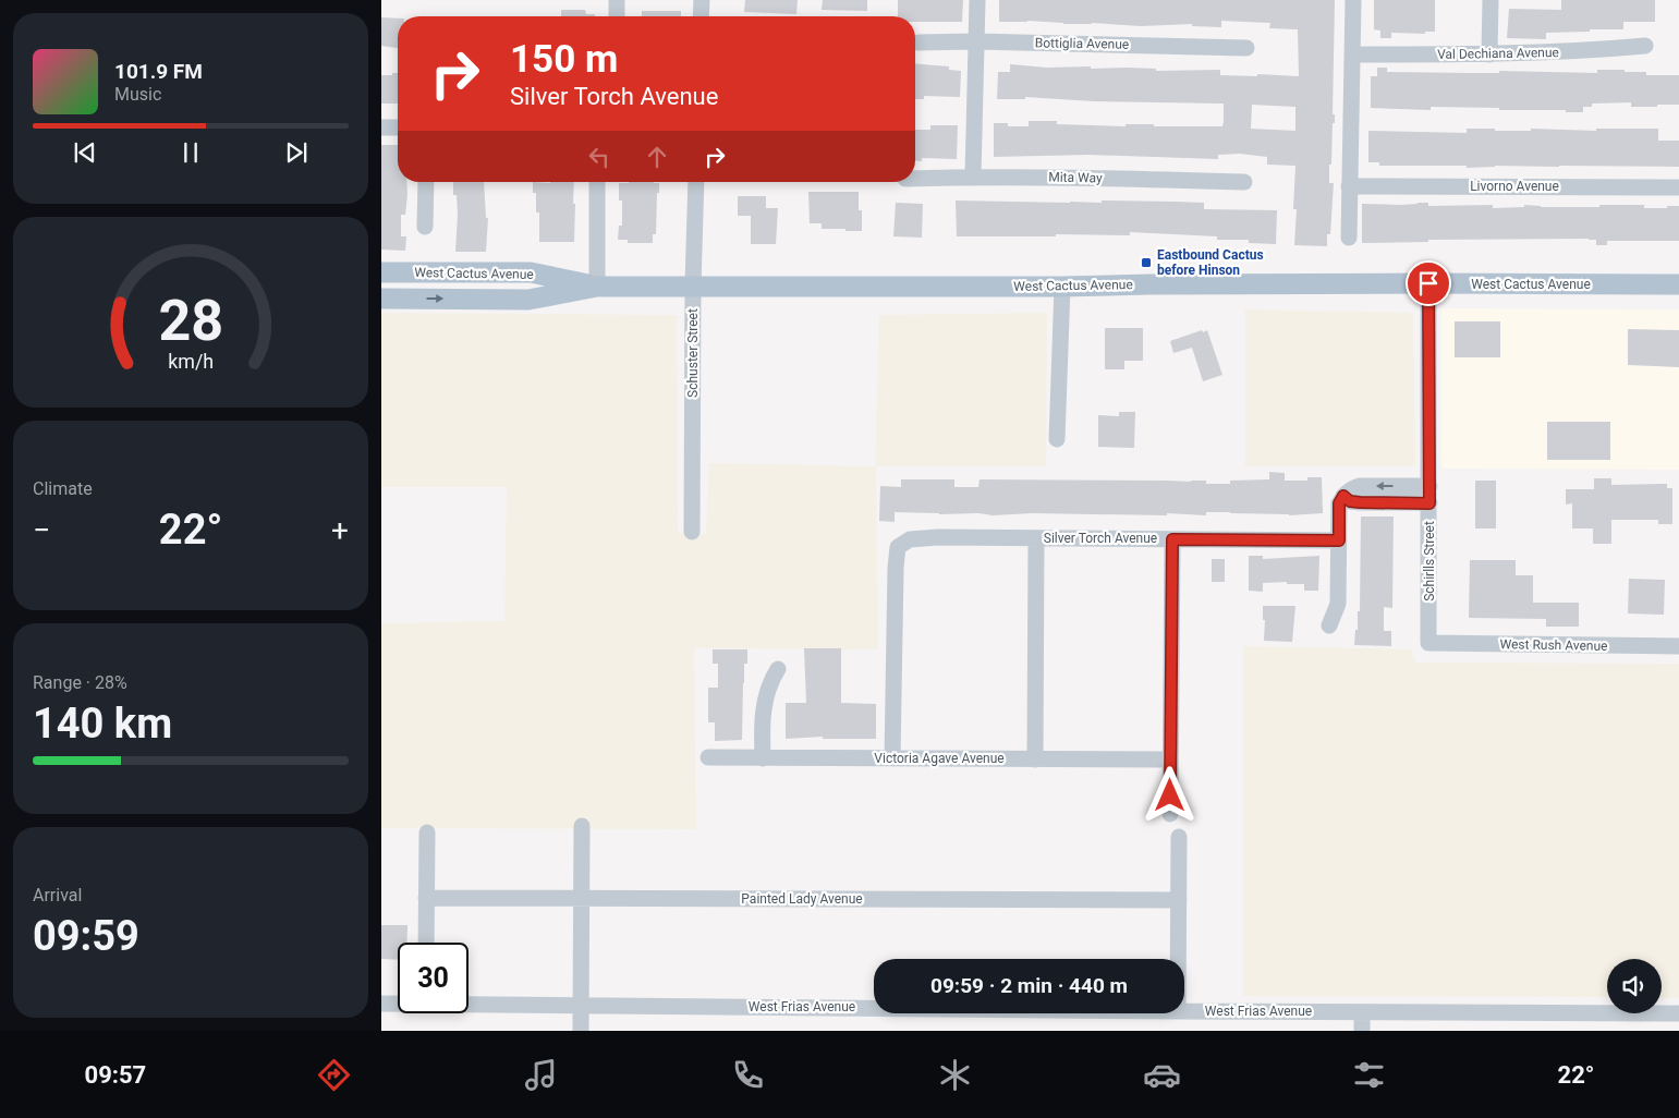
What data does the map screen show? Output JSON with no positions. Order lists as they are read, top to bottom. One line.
{"streets":{"main road":["West Cactus Avenue"],"street":["Bottiglia Avenue","Val Dechiana Avenue","Mita Way","Livorno Avenue","Schuster Street","Silver Torch Avenue","Schirlls Street","West Rush Avenue","Victoria Agave Avenue","Painted Lady Avenue","West Frias Avenue"]},"crossings":[["West Cactus Avenue","Schuster Street"],["West Cactus Avenue","Schirlls Street"],["Silver Torch Avenue","Victoria Agave Avenue"],["Schirlls Street","West Rush Avenue"]],"places":{"transit":["Eastbound Cactus before Hinson"]},"page":{"turn":["150 m","Silver Torch Avenue"],"song":["101.9 FM","Music"],"tile":["Climate",["Range · 28%","140 km"],["Arrival","09:59"]],"heat":["−","22°","+"],"limit":"30","trip":"09:59 · 2 min · 440 m","tabs":["09:57","22°"],"gauge":["28","km/h"]}}
